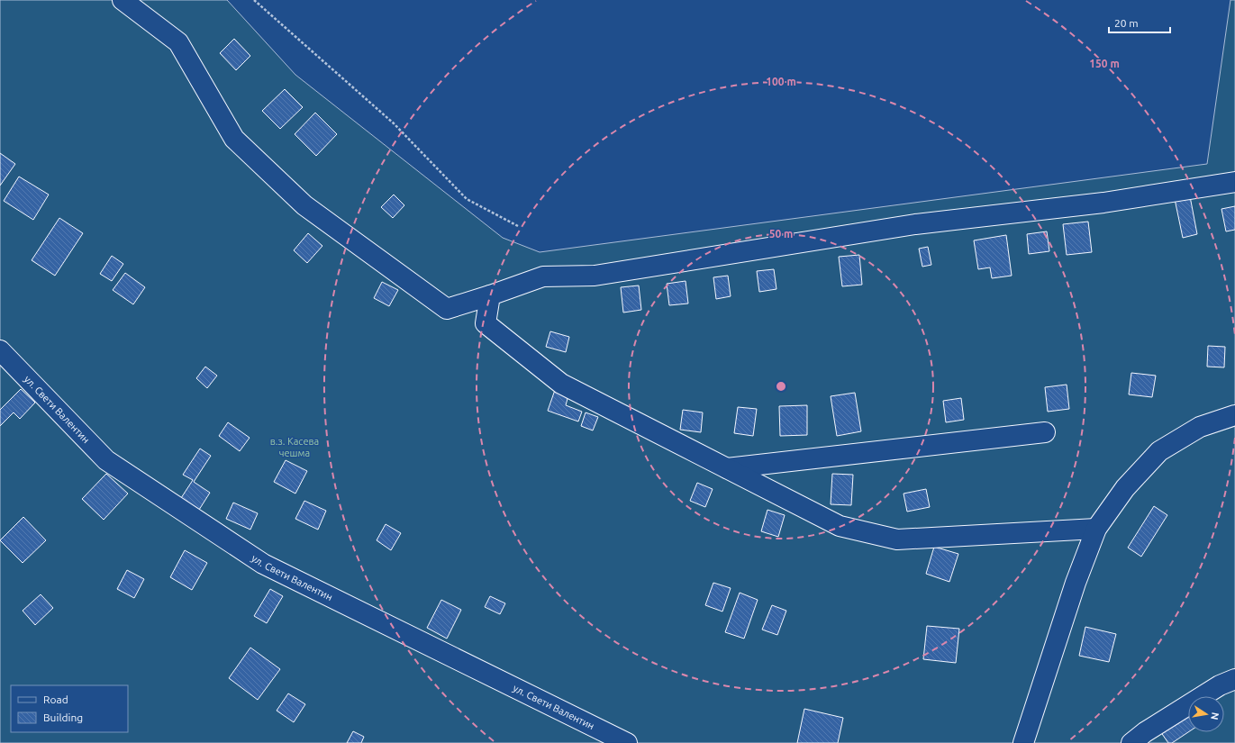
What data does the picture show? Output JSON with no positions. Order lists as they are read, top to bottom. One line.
{"streets":{"street":["ул. Свети Валентин"]},"parks":["в.з. Касева чешма"],"legend":["Road","Building"],"scale_bar":"20 m","north":"right","rings":["150 m","100 m","50 m"]}
